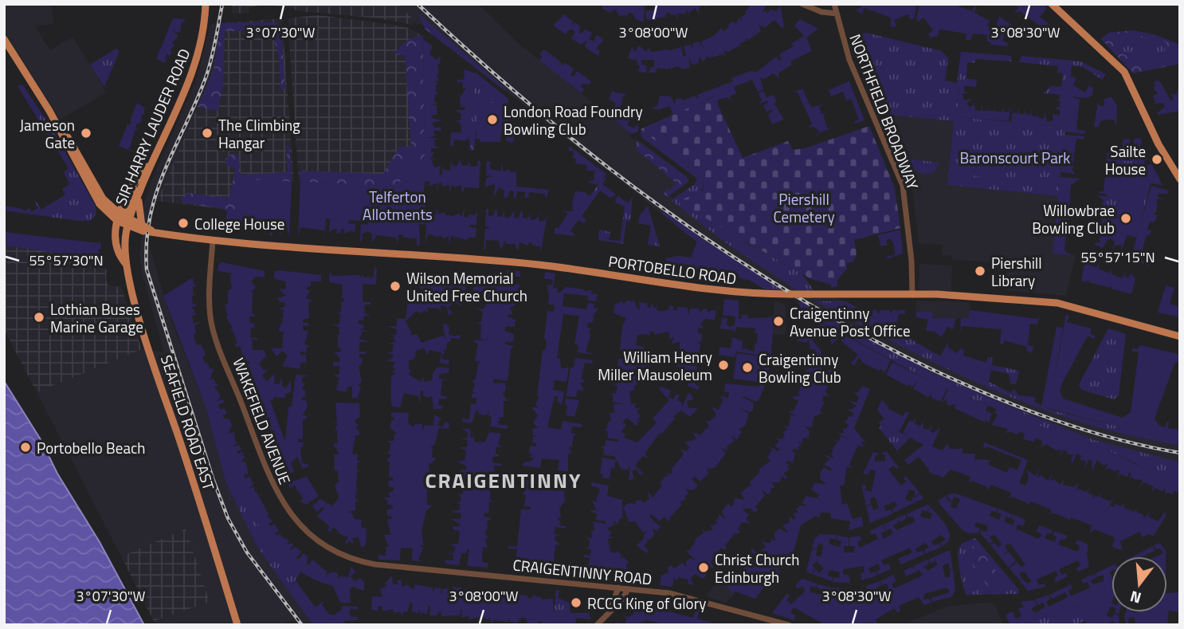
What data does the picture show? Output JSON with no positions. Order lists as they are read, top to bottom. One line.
{"streets":{"main road":["SIR HARRY LAUDER ROAD","PORTOBELLO ROAD","SEAFIELD ROAD EAST"],"street":["NORTHFIELD BROADWAY","WAKEFIELD AVENUE","CRAIGENTINNY ROAD"]},"crossings":[["NORTHFIELD BROADWAY","PORTOBELLO ROAD"],["SIR HARRY LAUDER ROAD","PORTOBELLO ROAD"],["SIR HARRY LAUDER ROAD","SEAFIELD ROAD EAST"],["PORTOBELLO ROAD","WAKEFIELD AVENUE"],["PORTOBELLO ROAD","SEAFIELD ROAD EAST"],["WAKEFIELD AVENUE","CRAIGENTINNY ROAD"]],"districts":["CRAIGENTINNY"],"parks":["Baronscourt Park","Telferton Allotments","Piershill Cemetery"],"places":["London Road Foundry Bowling Club","Jameson Gate","The Climbing Hangar","Sailte House","Willowbrae Bowling Club","College House","Piershill Library","Wilson Memorial United Free Church","Lothian Buses Marine Garage","Craigentinny Avenue Post Office","William Henry Miller Mausoleum","Craigentinny Bowling Club","Portobello Beach","Christ Church Edinburgh","RCCG King of Glory"],"north":"bottom","coordinates":["3°07'30\"W","3°08'00\"W","3°08'30\"W","55°57'15\"N","55°57'30\"N"]}
